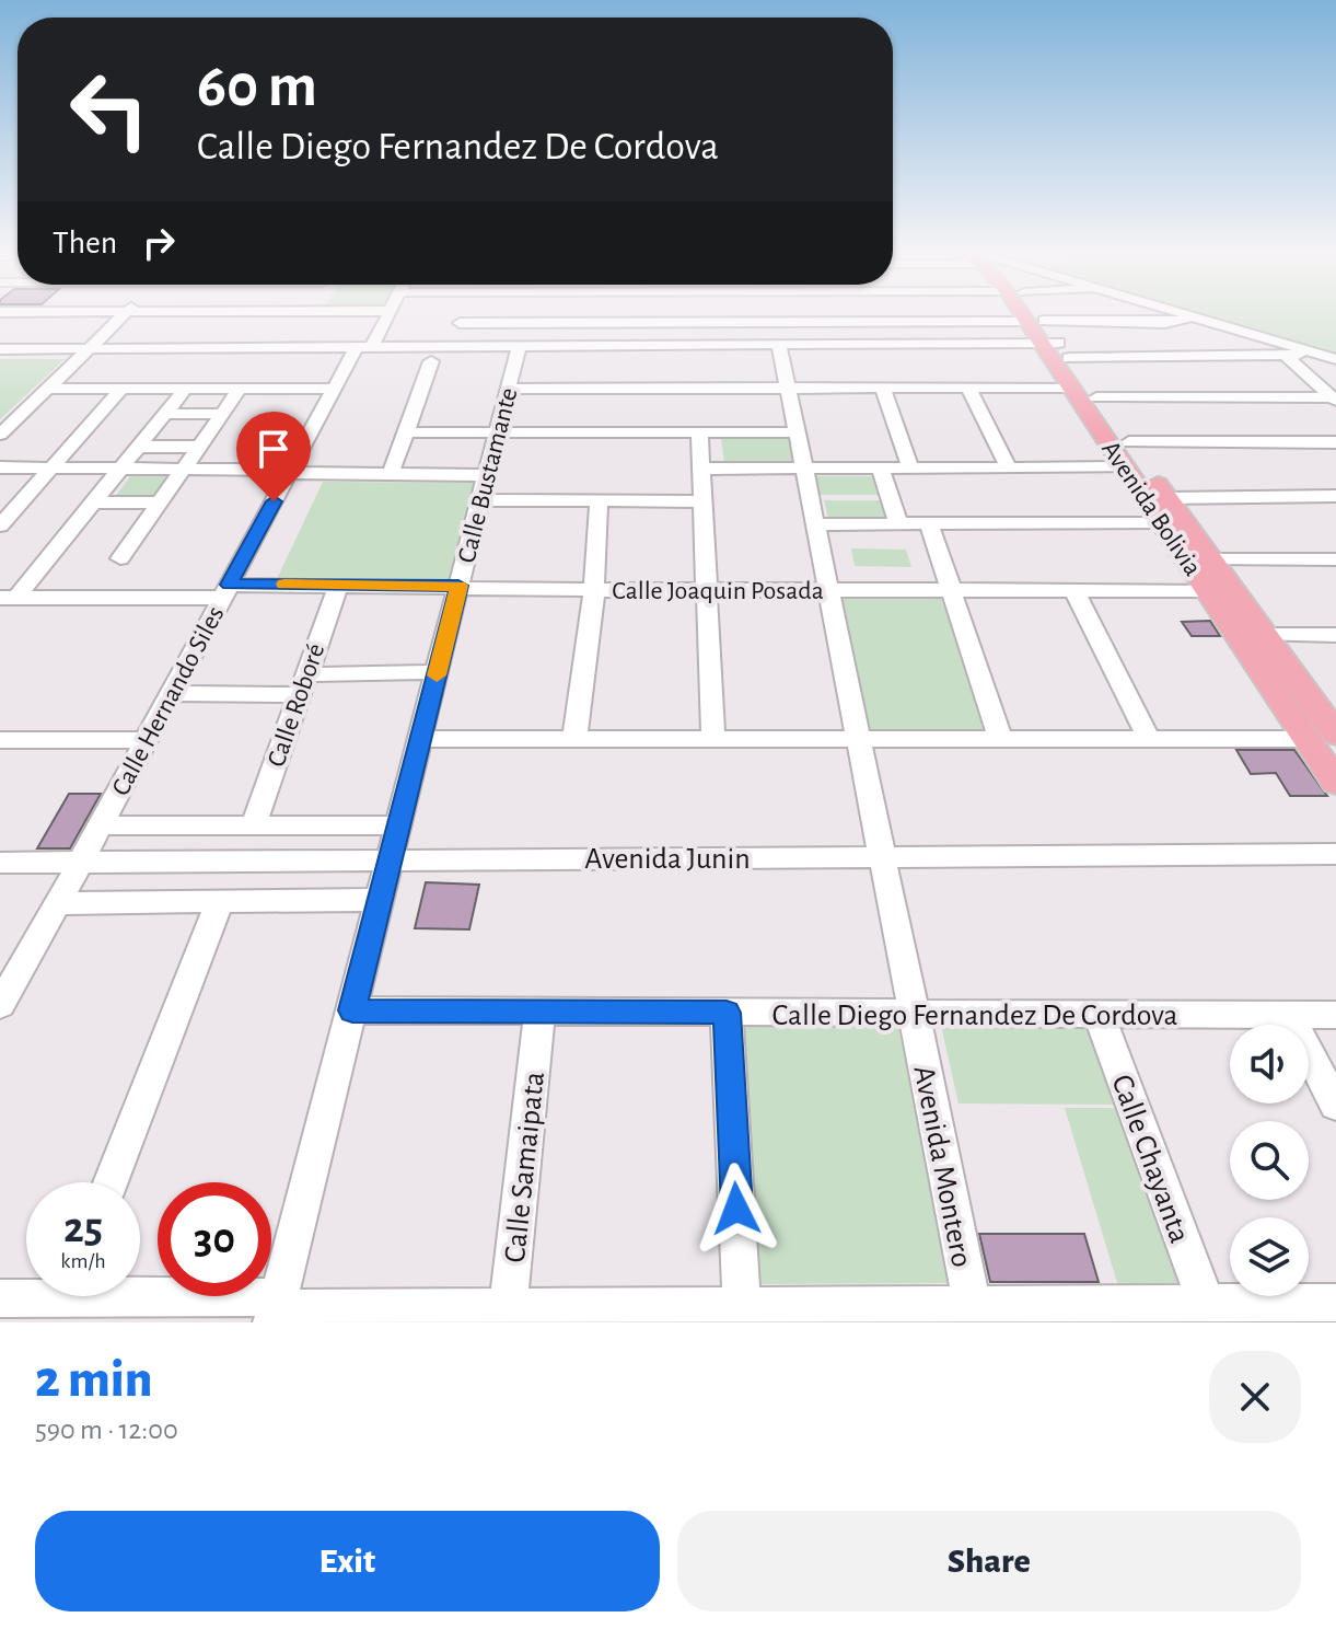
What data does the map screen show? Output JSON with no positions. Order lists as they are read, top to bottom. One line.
{"streets":{"main road":["Avenida Bolivia"],"street":["Calle Bustamante","Calle Joaquin Posada","Calle Hernando Siles","Calle Roboré","Avenida Junin","Calle Diego Fernandez De Cordova","Calle Chayanta","Avenida Montero","Calle Samaipata"]},"crossings":[["Calle Bustamante","Calle Joaquin Posada"],["Calle Bustamante","Avenida Junin"],["Calle Bustamante","Calle Diego Fernandez De Cordova"],["Avenida Bolivia","Calle Joaquin Posada"],["Calle Joaquin Posada","Calle Hernando Siles"],["Calle Joaquin Posada","Calle Roboré"],["Calle Joaquin Posada","Avenida Montero"],["Calle Hernando Siles","Avenida Junin"],["Avenida Junin","Avenida Montero"],["Calle Diego Fernandez De Cordova","Calle Chayanta"],["Calle Diego Fernandez De Cordova","Avenida Montero"],["Calle Diego Fernandez De Cordova","Calle Samaipata"]],"page":{"turn":["60 m","Calle Diego Fernandez De Cordova"],"then":"Then","speed":"25 km/h","limit":"30","heading":["2 min","590 m · 12:00"],"buttons":["Exit","Share"]}}
